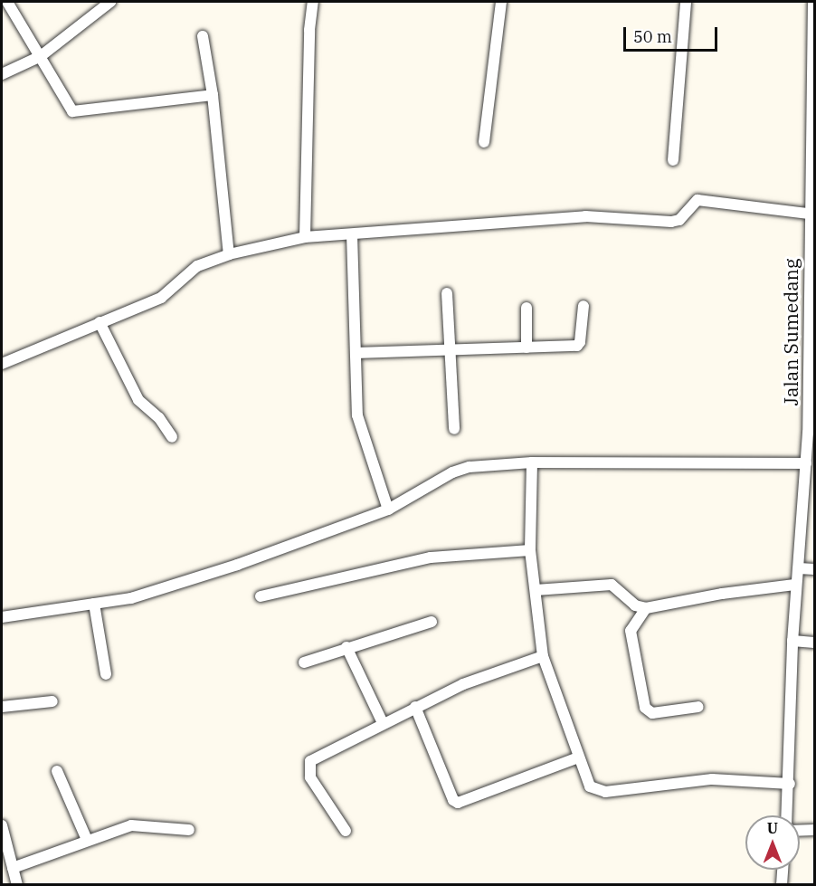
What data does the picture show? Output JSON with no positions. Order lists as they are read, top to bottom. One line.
{"streets":{"street":["Jalan Sumedang"]},"scale_bar":"50 m","north":"top"}
